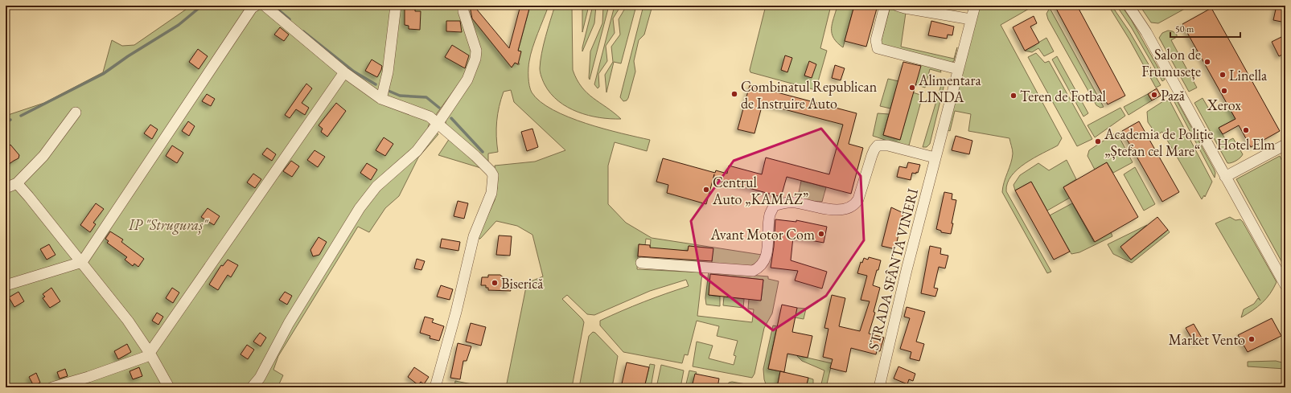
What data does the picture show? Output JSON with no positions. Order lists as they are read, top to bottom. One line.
{"streets":{"street":["STRADA SFÂNTA VINERI"]},"parks":["IP \"Struguraș\""],"places":["Salon de Frumusețe","Linella","Alimentara LINDA","Xerox","Combinatul Republican de Instruire Auto","Pază","Teren de Fotbal","Hotel Elm","Academia de Poliție „Ștefan cel Mare“","Centrul Auto „KAMAZ”","Avant Motor Com","Biserică","Market Vento"],"scale_bar":"50 m"}
